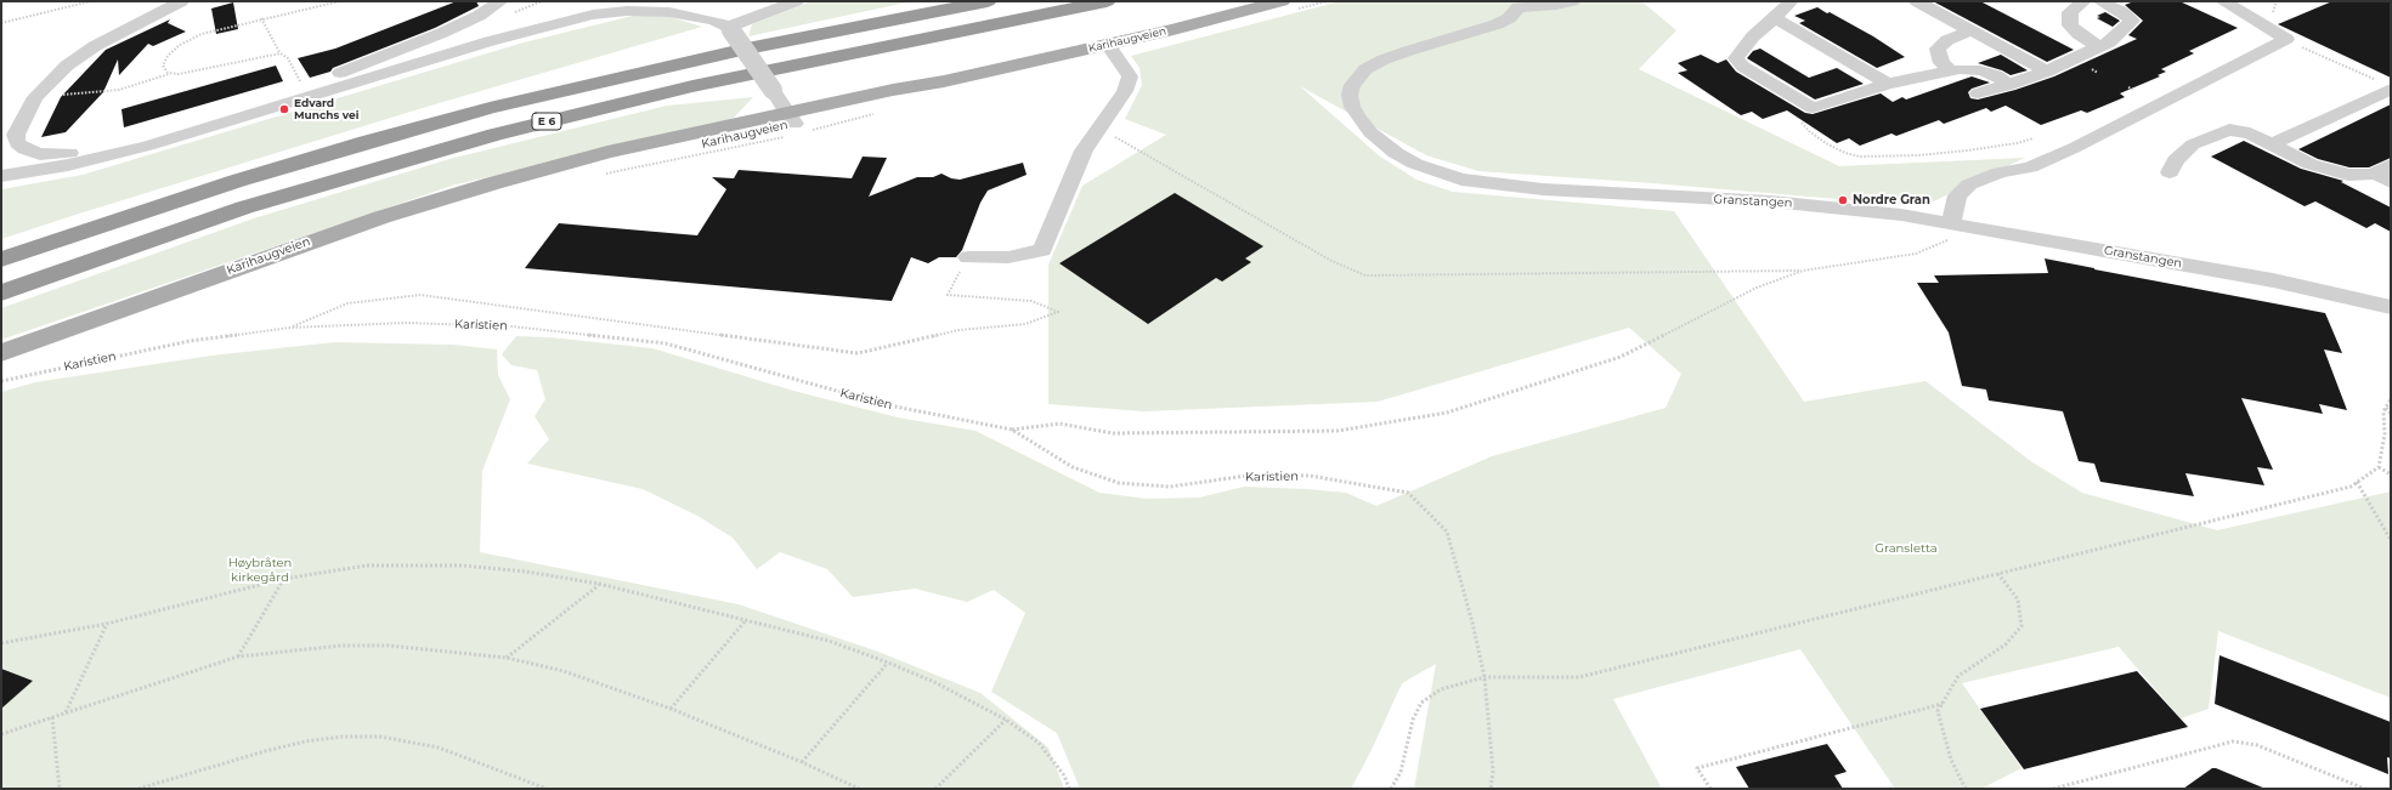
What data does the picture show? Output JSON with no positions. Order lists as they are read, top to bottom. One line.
{"streets":{"highway":["E 6"],"main road":["Karihaugveien"],"street":["Granstangen"],"path":["Karistien"]},"parks":["Gransletta","Høybråten kirkegård"],"places":["Edvard Munchs vei","Nordre Gran"]}
